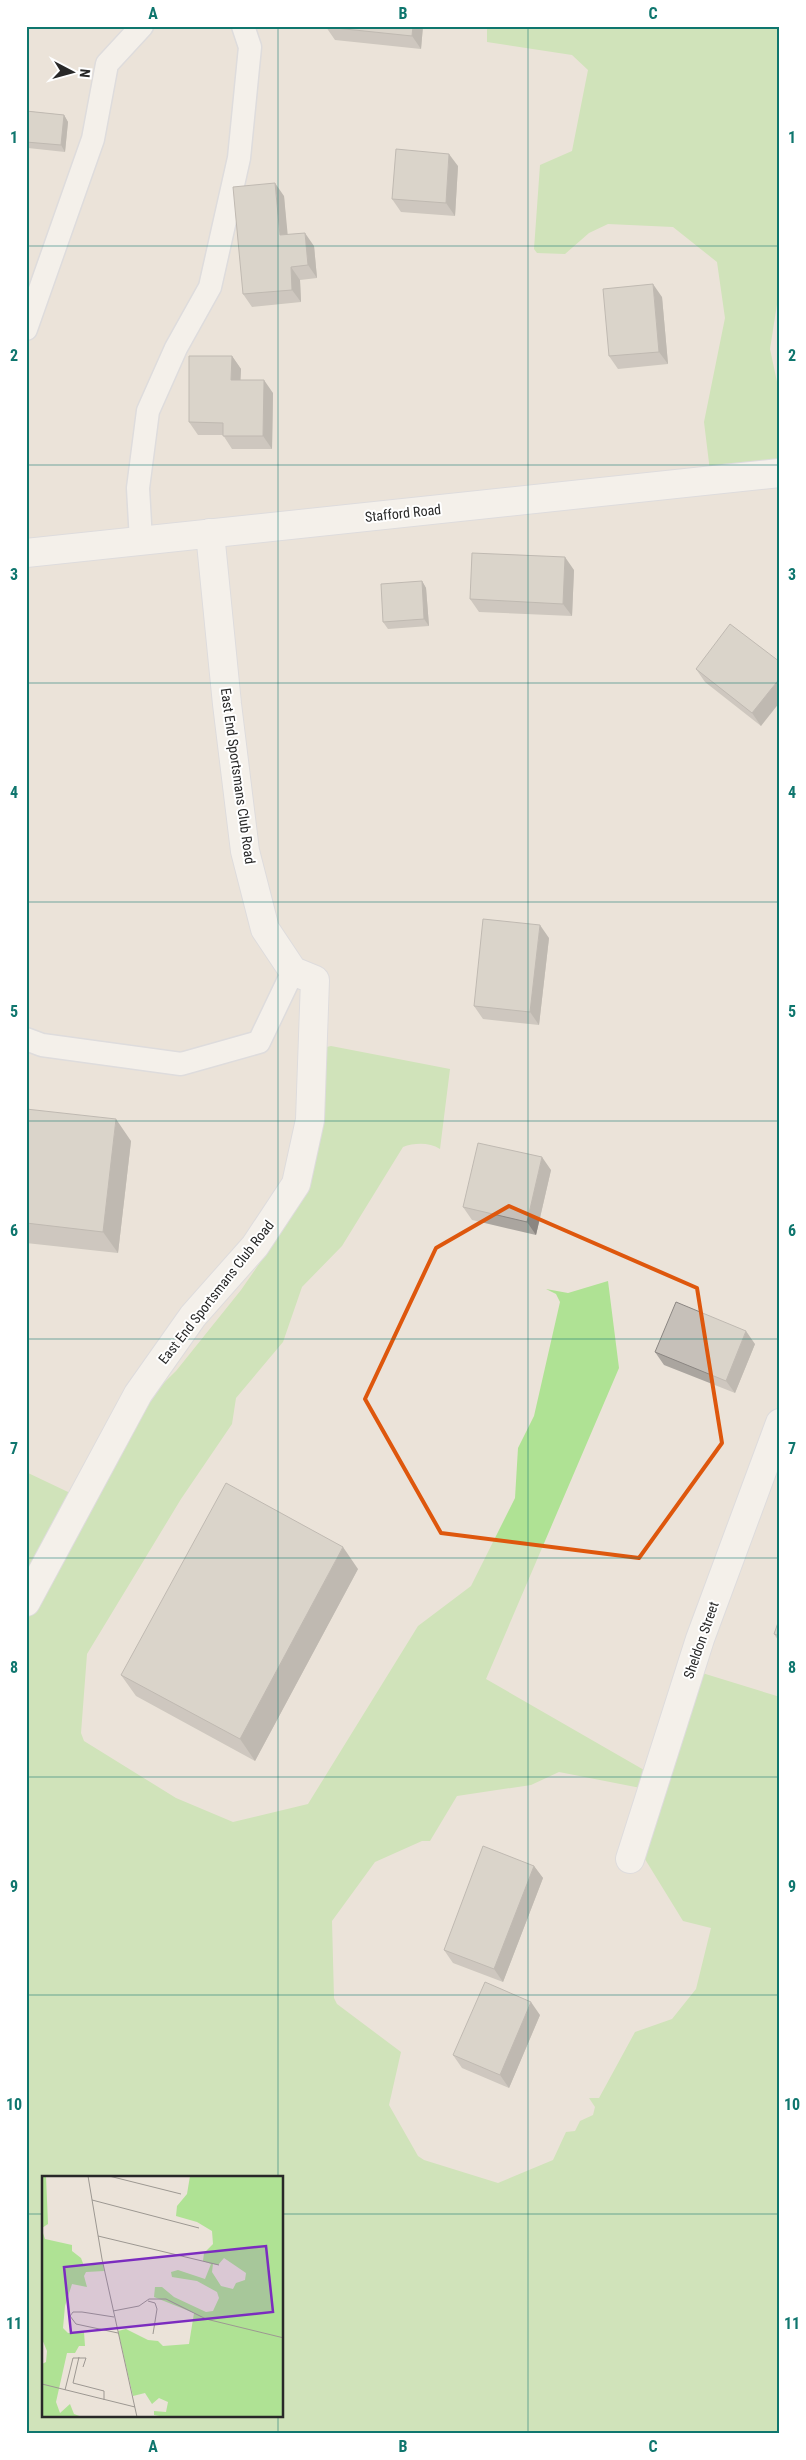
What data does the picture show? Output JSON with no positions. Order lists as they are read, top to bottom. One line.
{"streets":{"street":["Stafford Road","East End Sportsmans Club Road","Sheldon Street"]},"crossings":[["Stafford Road","East End Sportsmans Club Road"]],"north":"right","grid":{"columns":["A","B","C"],"rows":["1","2","3","4","5","6","7","8","9","10","11"]}}
